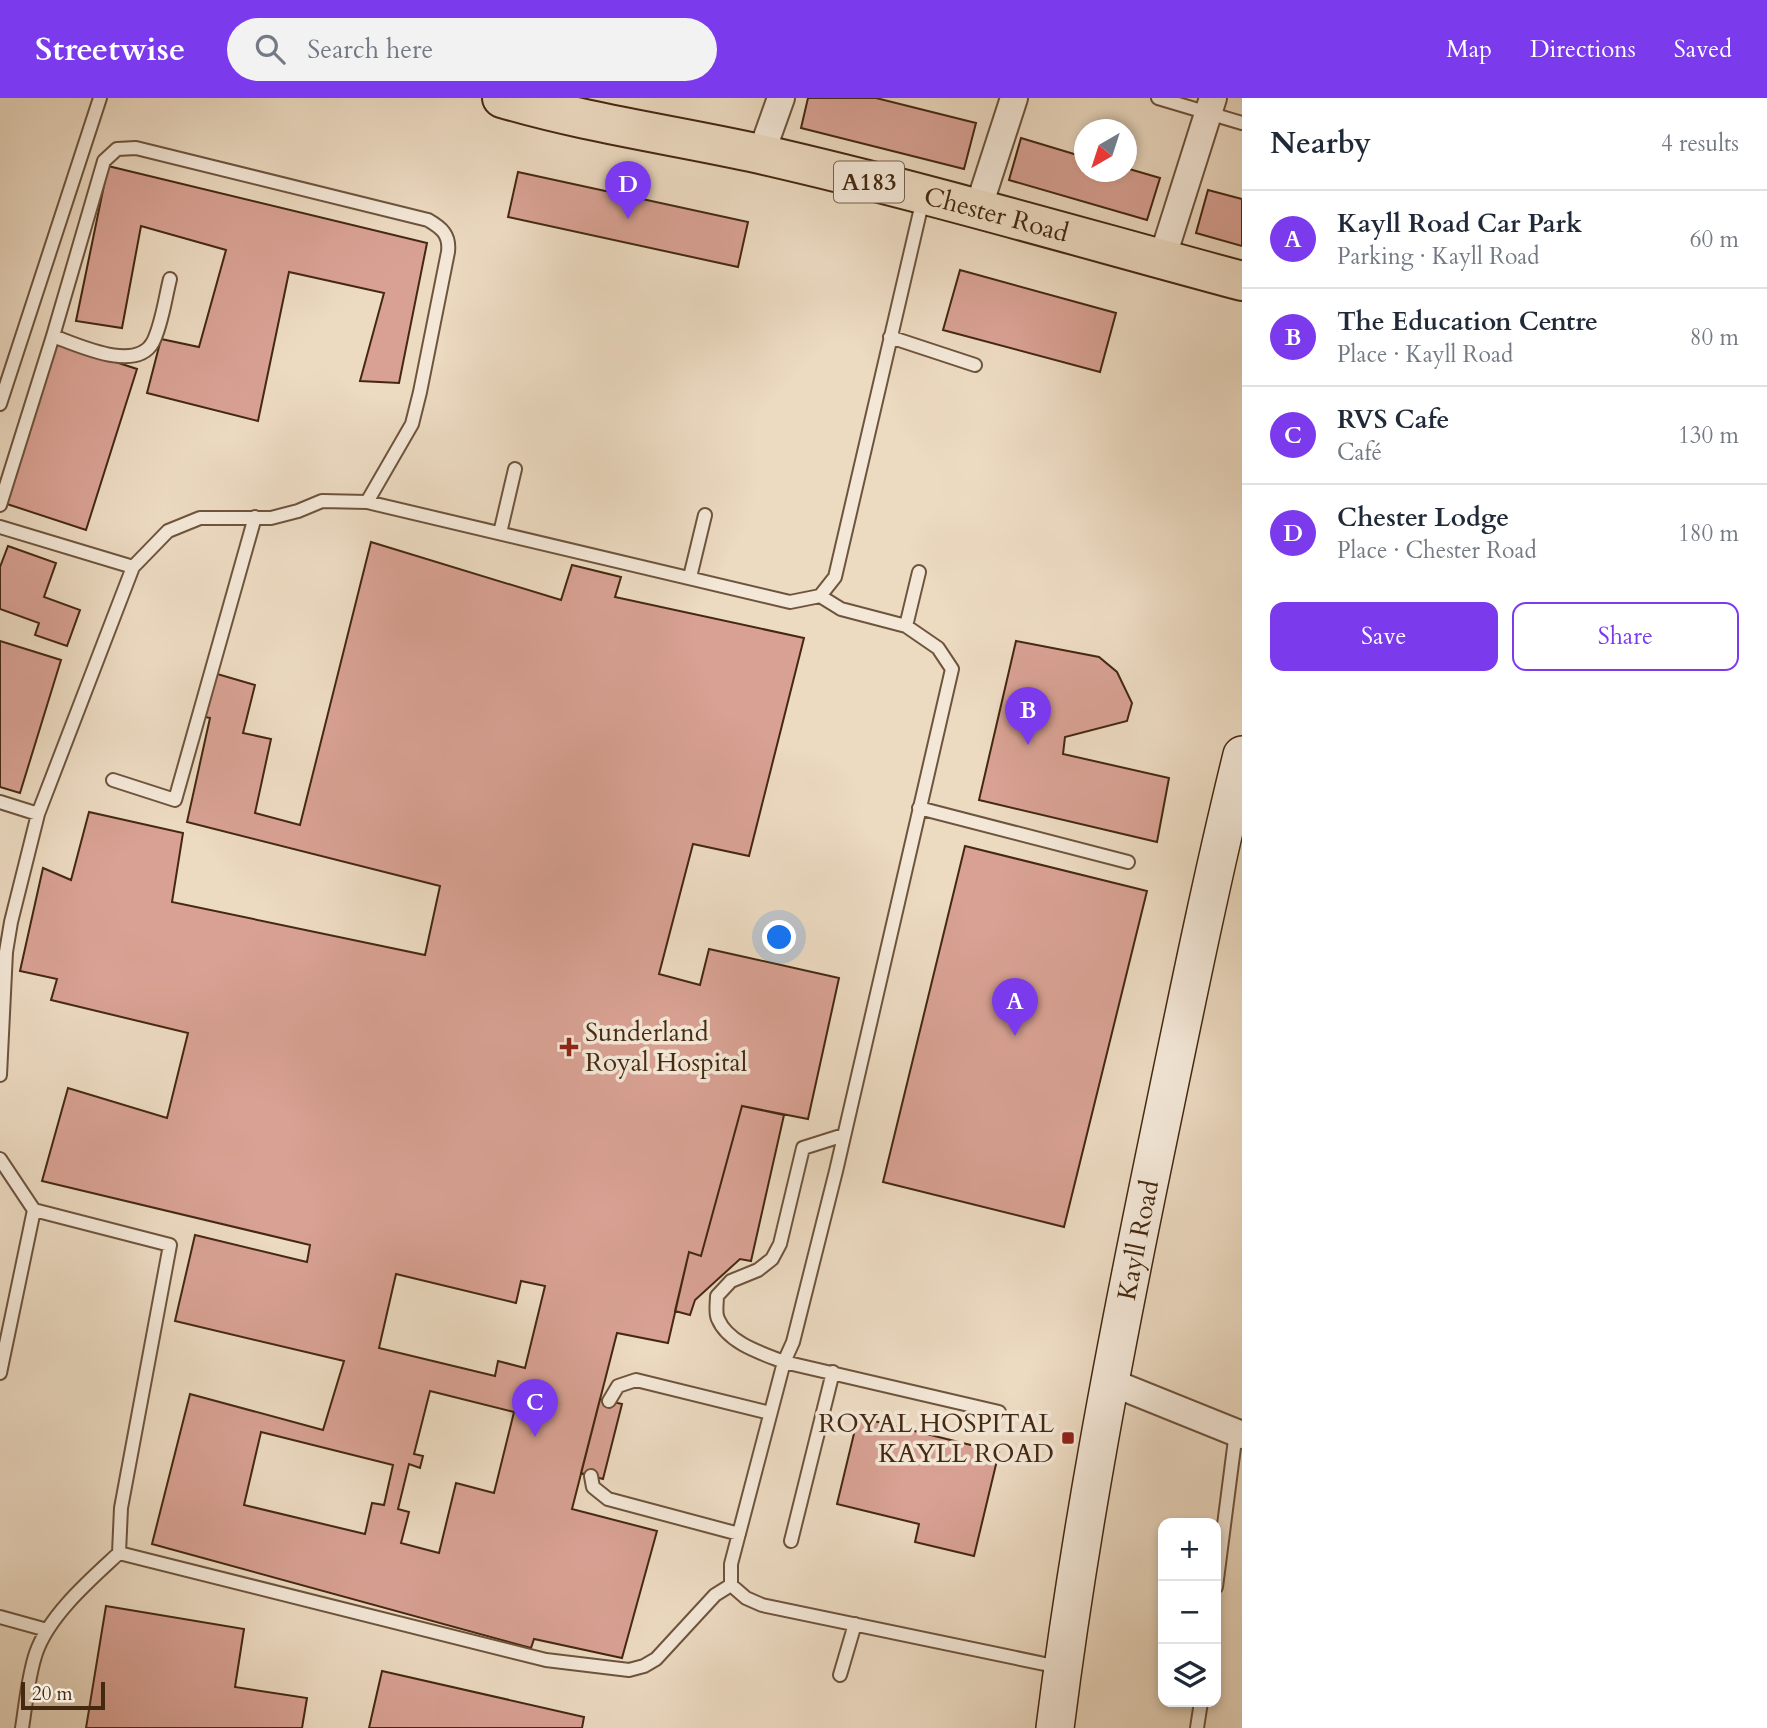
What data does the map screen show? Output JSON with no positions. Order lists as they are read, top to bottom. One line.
{"streets":{"main road":["A183","Chester Road"],"street":["Kayll Road"]},"places":{"health":["Sunderland Royal Hospital"],"transit":["ROYAL HOSPITAL KAYLL ROAD"]},"scale_bar":"20 m","north":"bottom left","page":{"header":"Streetwise","search":"Search here","nav":["Map","Directions","Saved"],"heading":["Nearby","4 results"],"pins":["D","B","A","C"],"list":[{"mark":"A","name":"Kayll Road Car Park","note":"Parking · Kayll Road","value":"60 m"},{"mark":"B","name":"The Education Centre","note":"Place · Kayll Road","value":"80 m"},{"mark":"C","name":"RVS Cafe","note":"Café","value":"130 m"},{"mark":"D","name":"Chester Lodge","note":"Place · Chester Road","value":"180 m"}],"buttons":["Save","Share"],"map_buttons":["+","−"],"scale":"20 m"}}
